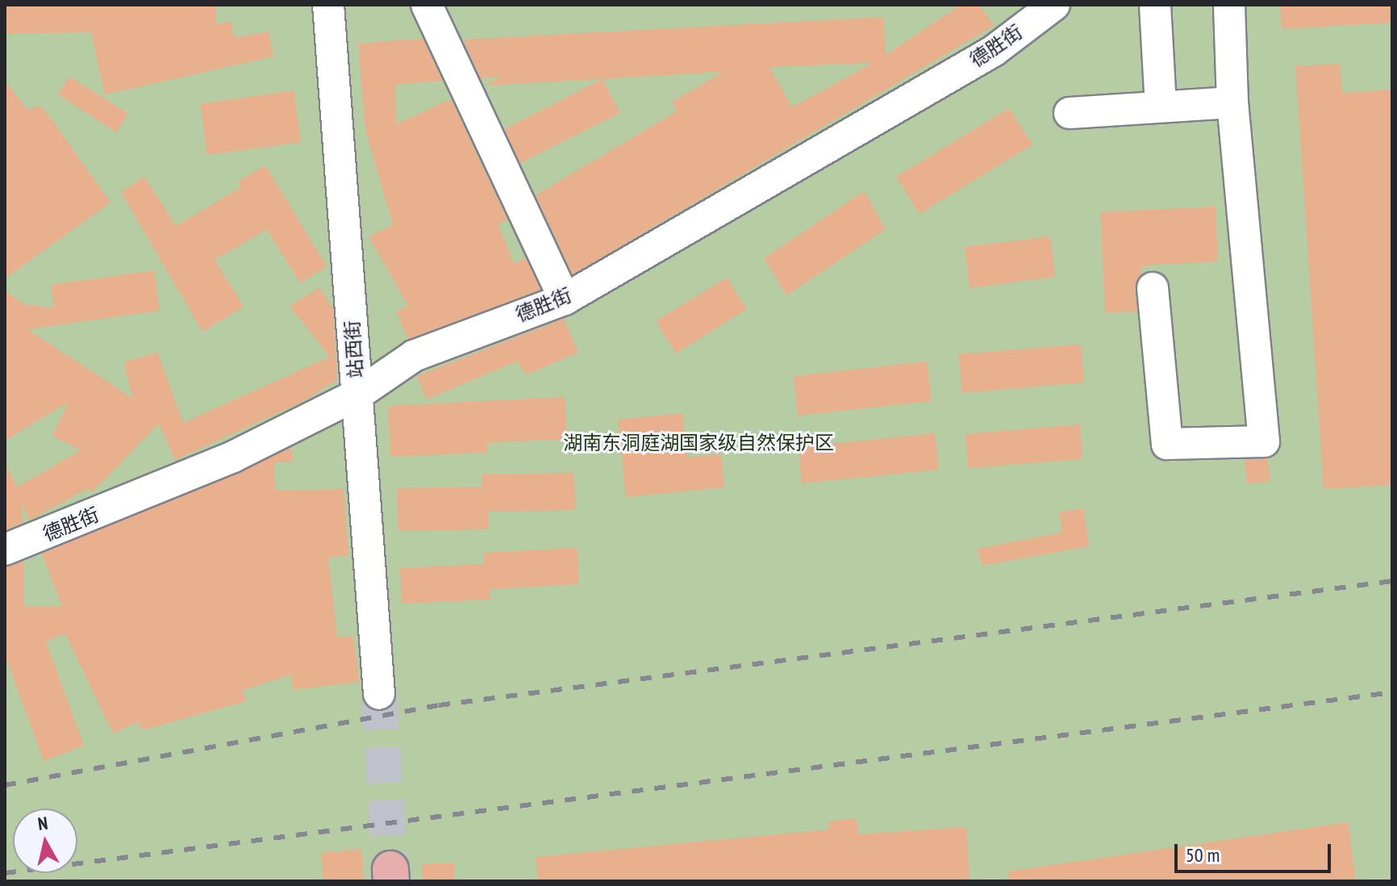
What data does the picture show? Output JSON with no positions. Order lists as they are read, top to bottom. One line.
{"streets":{"street":["德胜街","站西街"]},"crossings":[["德胜街","站西街"]],"parks":["湖南东洞庭湖国家级自然保护区"],"scale_bar":"50 m","north":"top"}
